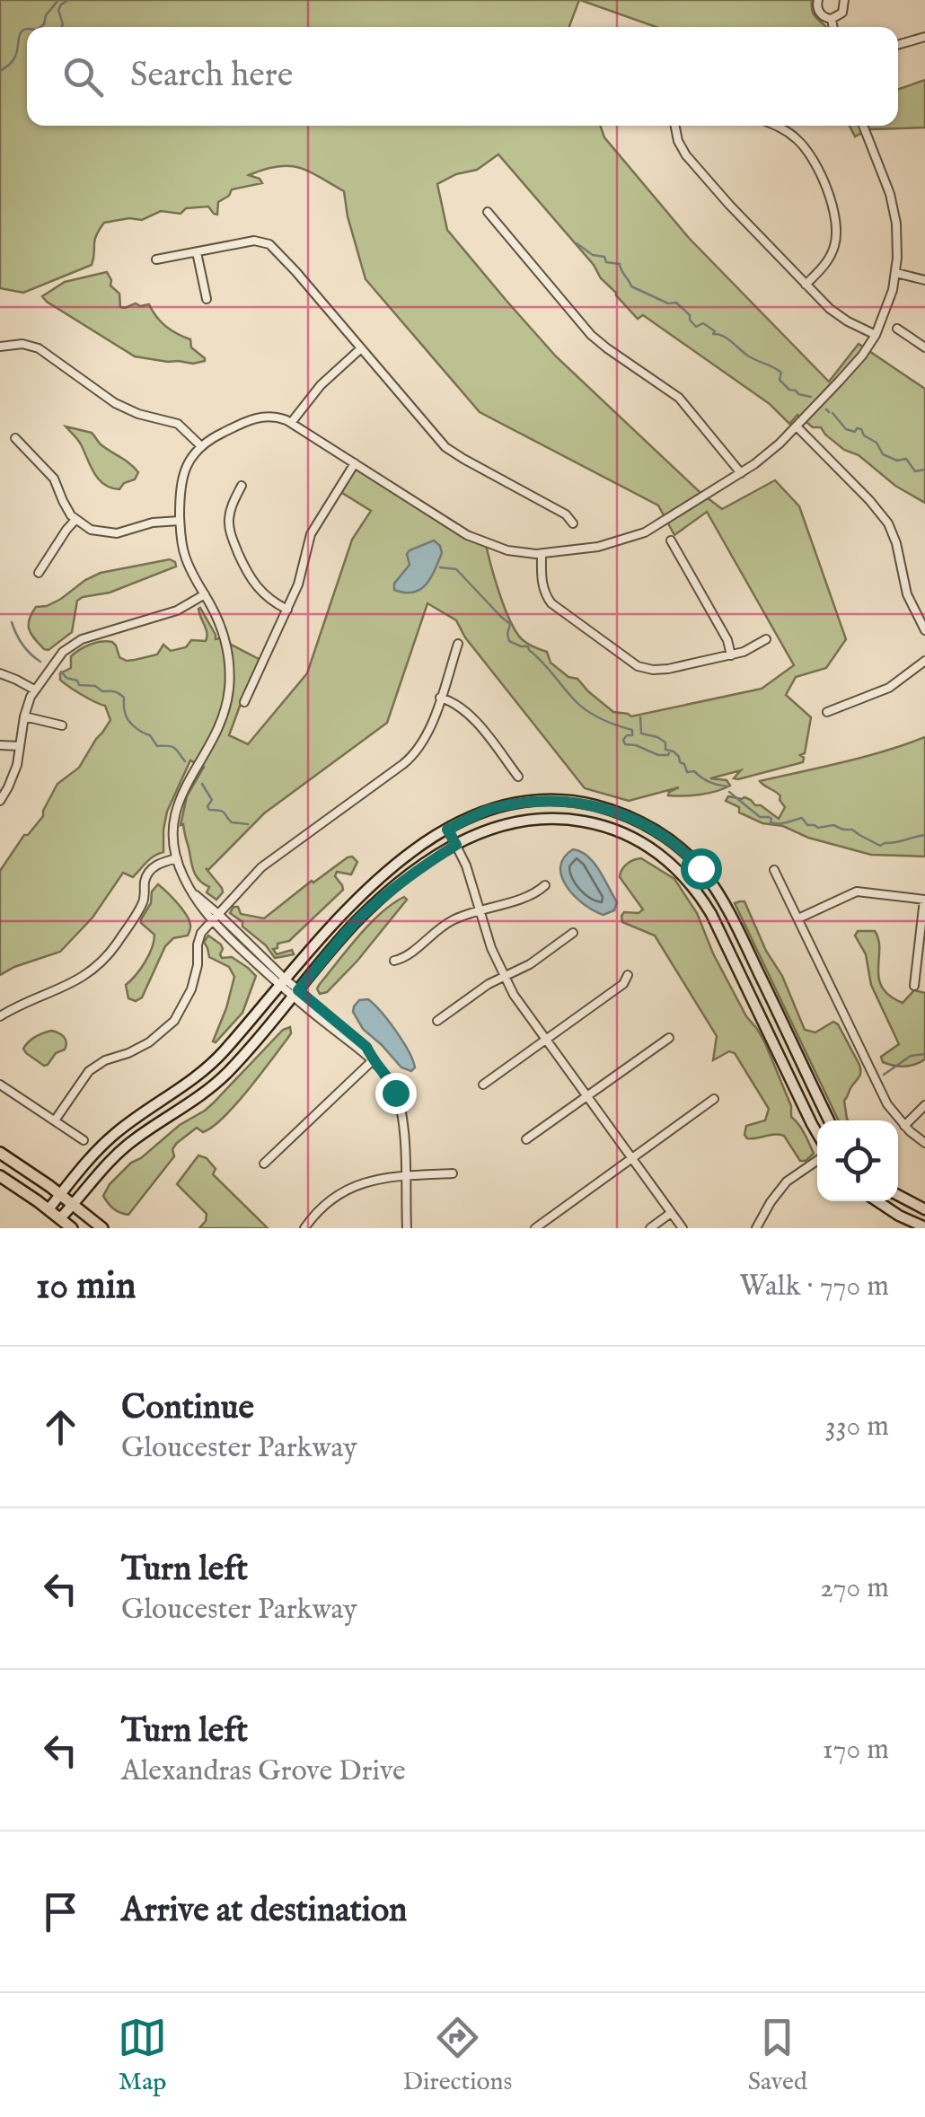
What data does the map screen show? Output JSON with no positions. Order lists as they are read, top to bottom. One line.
{"page":{"search":"Search here","heading":["10 min","Walk · 770 m"],"list":[["Continue","Gloucester Parkway","330 m"],["Turn left","Gloucester Parkway","270 m"],["Turn left","Alexandras Grove Drive","170 m"],"Arrive at destination"],"nav":["Map","Directions","Saved"]}}
